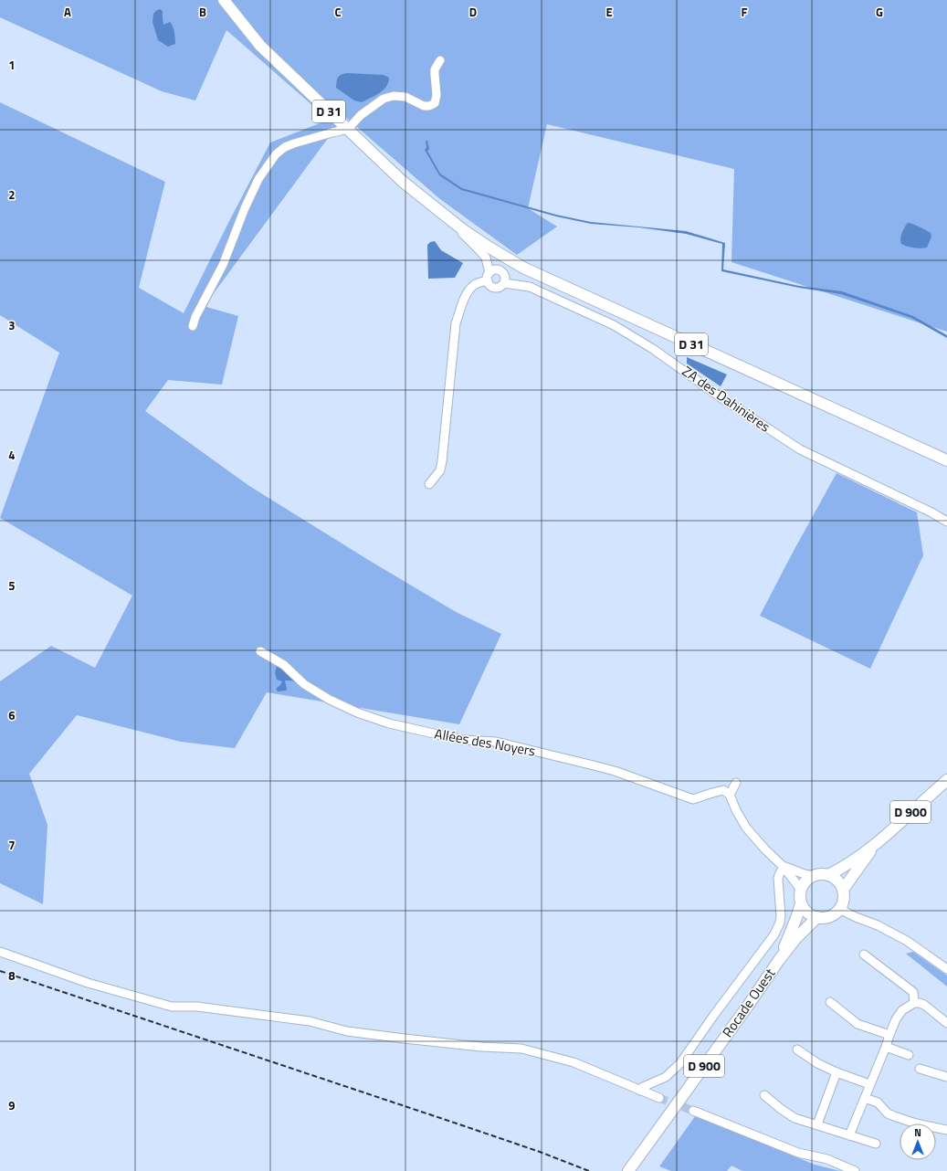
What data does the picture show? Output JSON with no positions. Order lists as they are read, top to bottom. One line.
{"streets":{"main road":["D 31","D 900","Rocade Ouest"],"street":["ZA des Dahinières","Allées des Noyers"]},"crossings":[["D 900","Rocade Ouest"]],"north":"top","grid":{"columns":["A","B","C","D","E","F","G"],"rows":["1","2","3","4","5","6","7","8","9"]}}
